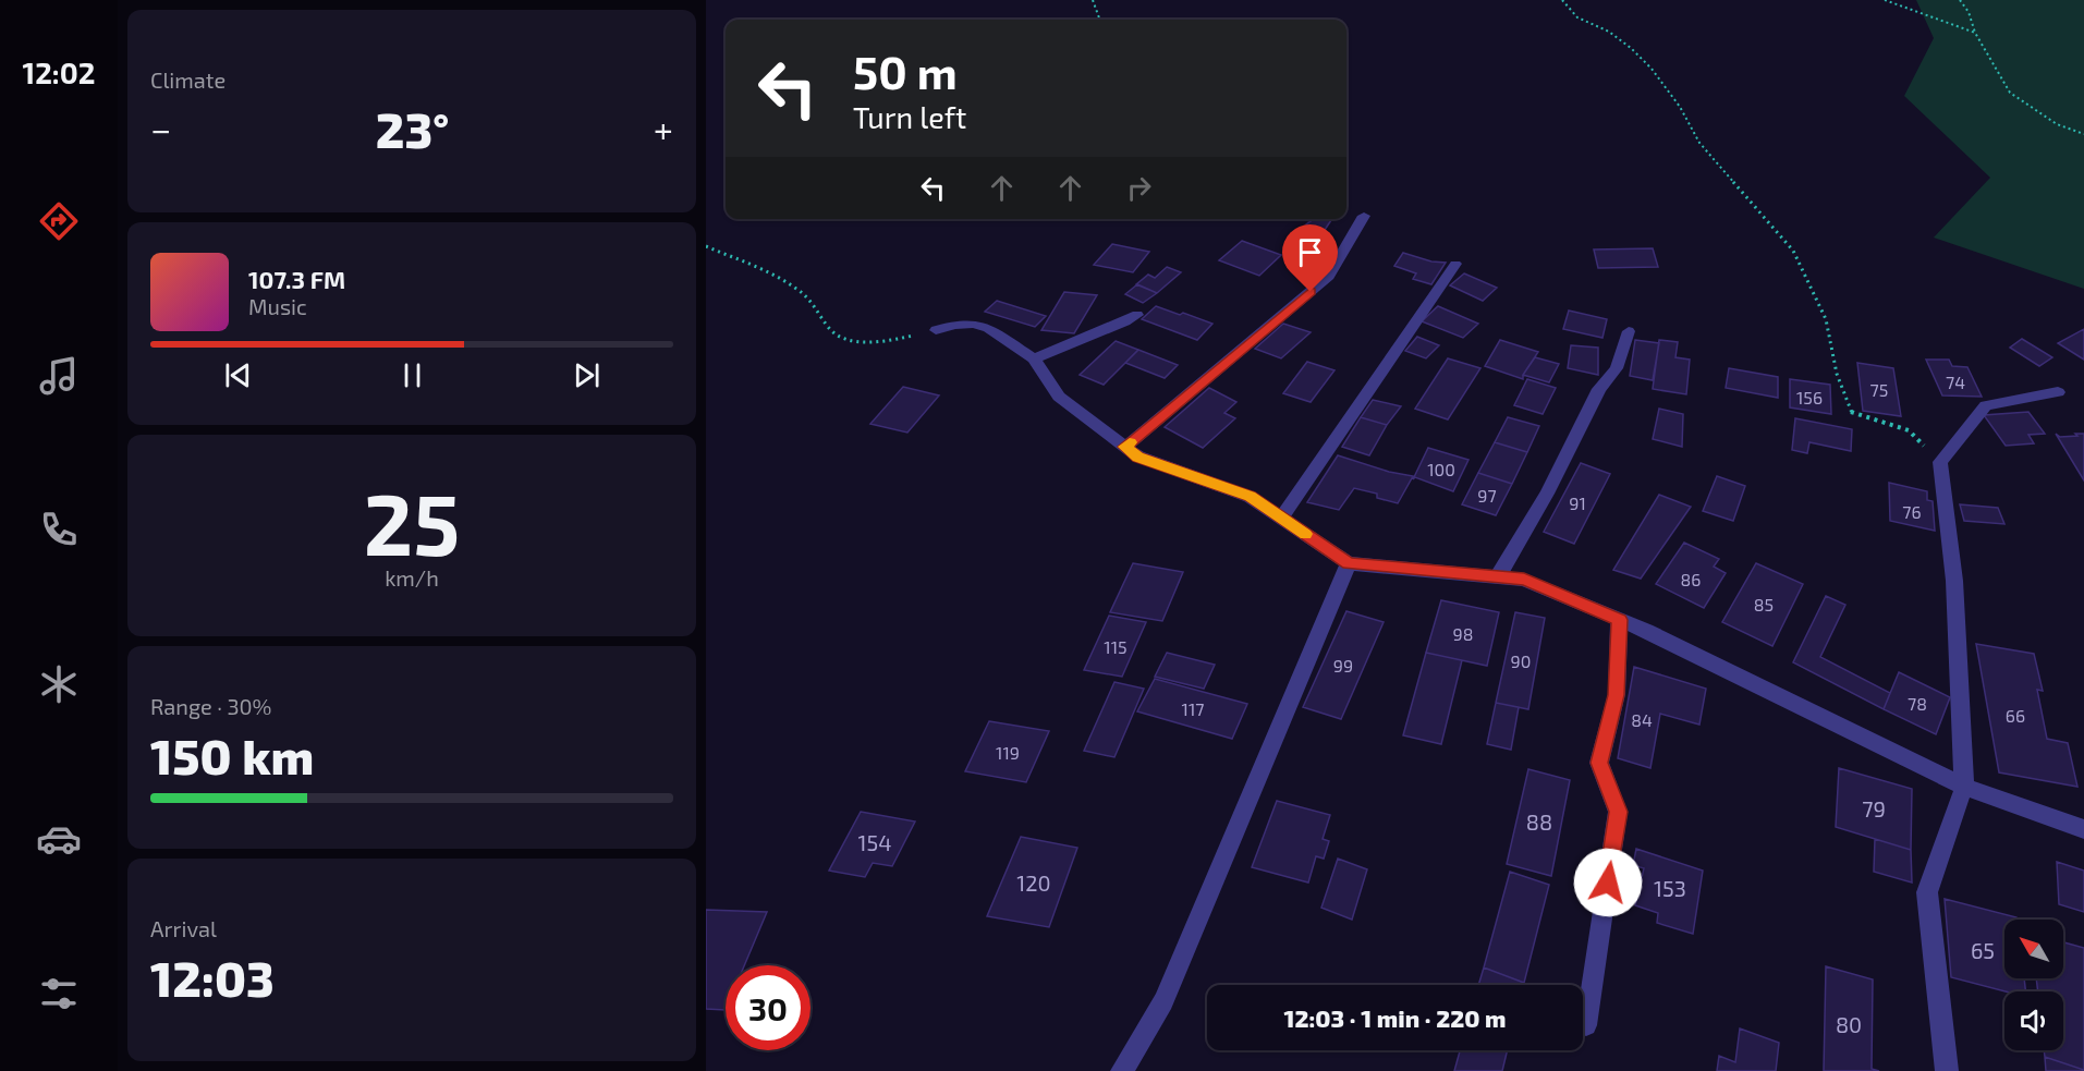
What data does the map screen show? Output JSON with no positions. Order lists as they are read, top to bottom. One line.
{"house_numbers":["74","75","156","100","97","91","76","86","85","98","115","90","99","78","117","66","84","119","79","88","154","120","153","65","80"],"north":"top left","page":{"tabs":"12:02","tile":["Climate",["25","km/h"],["Range · 30%","150 km"],["Arrival","12:03"]],"turn":["50 m","Turn left"],"heat":["−","23°","+"],"song":["107.3 FM","Music"],"limit":"30","trip":"12:03 · 1 min · 220 m"}}
